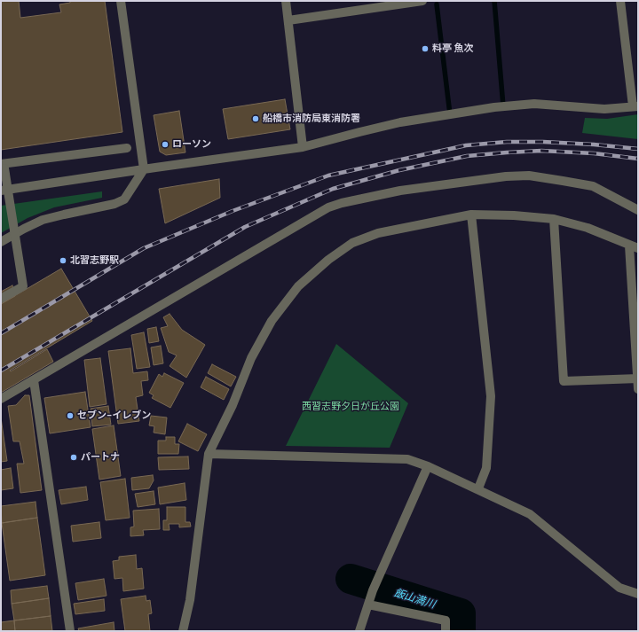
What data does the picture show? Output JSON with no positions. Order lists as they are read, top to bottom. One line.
{"water":["飯山満川"],"parks":["西習志野夕日が丘公園"],"places":["料亭 魚次","船橋市消防局東消防署","ローソン","北習志野駅","セブン-イレブン","パートナ"]}
